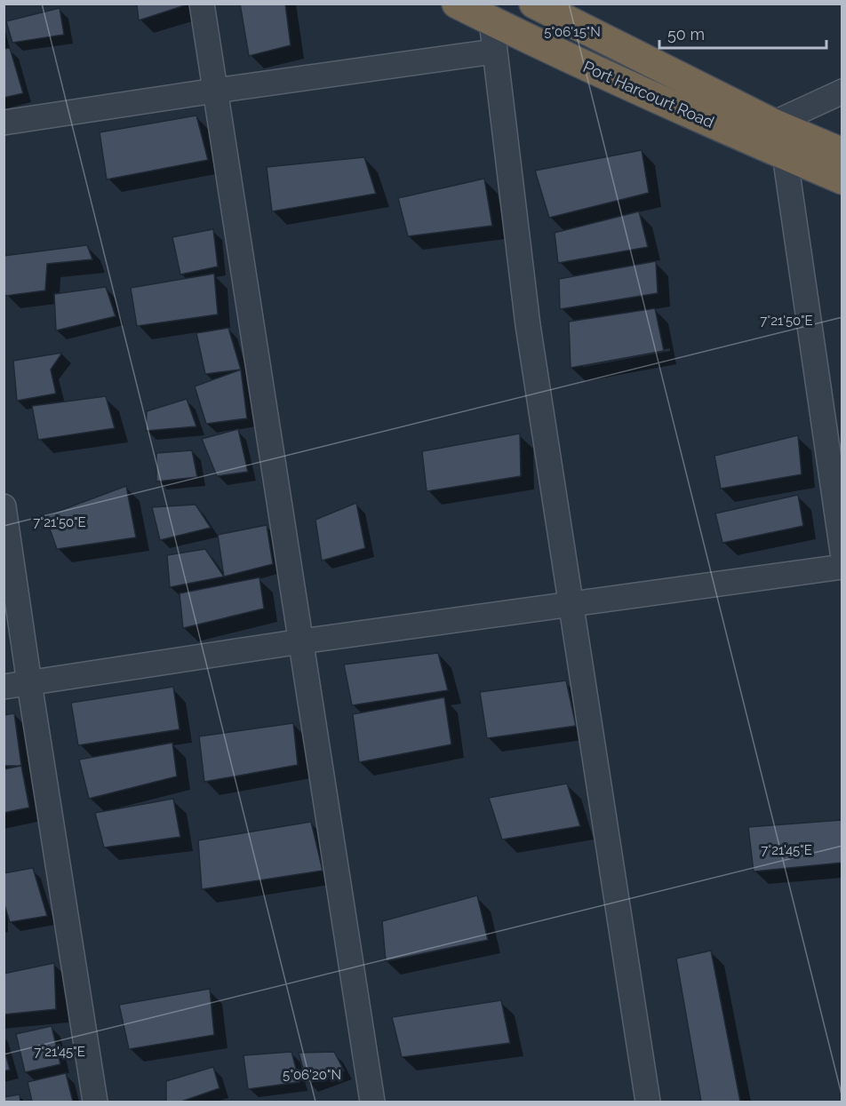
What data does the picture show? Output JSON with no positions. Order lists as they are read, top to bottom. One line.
{"streets":{"highway":["Port Harcourt Road"]},"scale_bar":"50 m","coordinates":["5°06'15\"N","7°21'50\"E","7°21'45\"E","5°06'20\"N"]}
